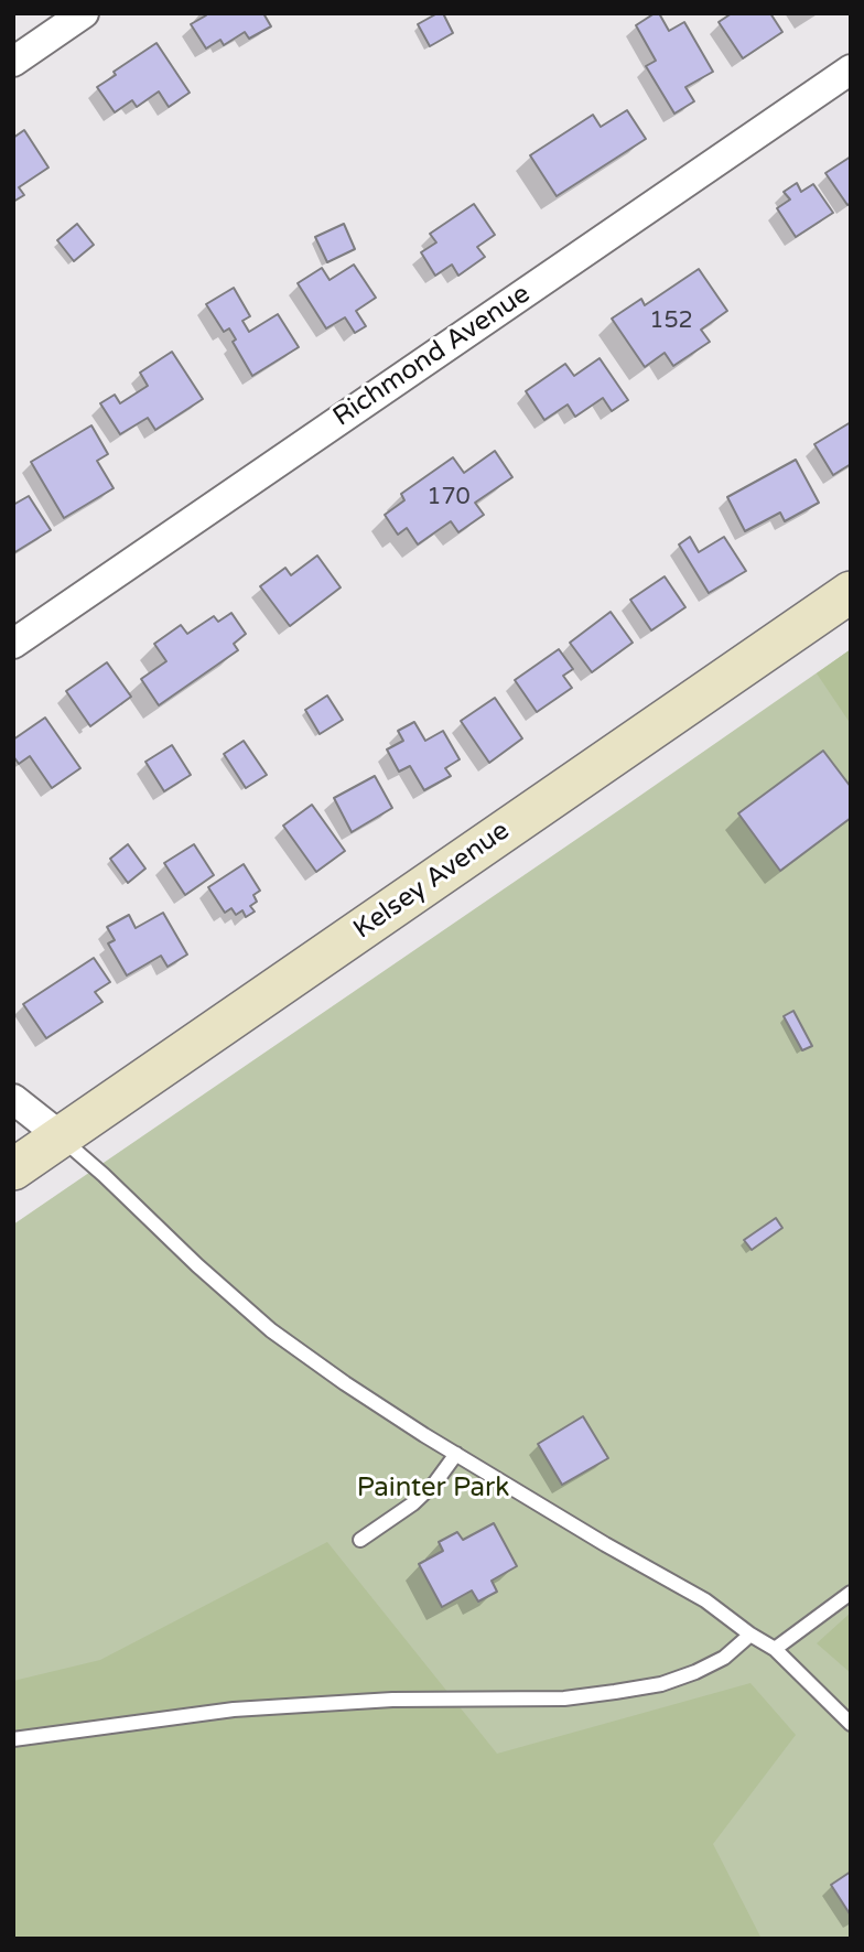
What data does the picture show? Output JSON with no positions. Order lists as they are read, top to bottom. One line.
{"streets":{"street":["Richmond Avenue","Kelsey Avenue"]},"parks":["Painter Park"],"house_numbers":["152","170"]}
